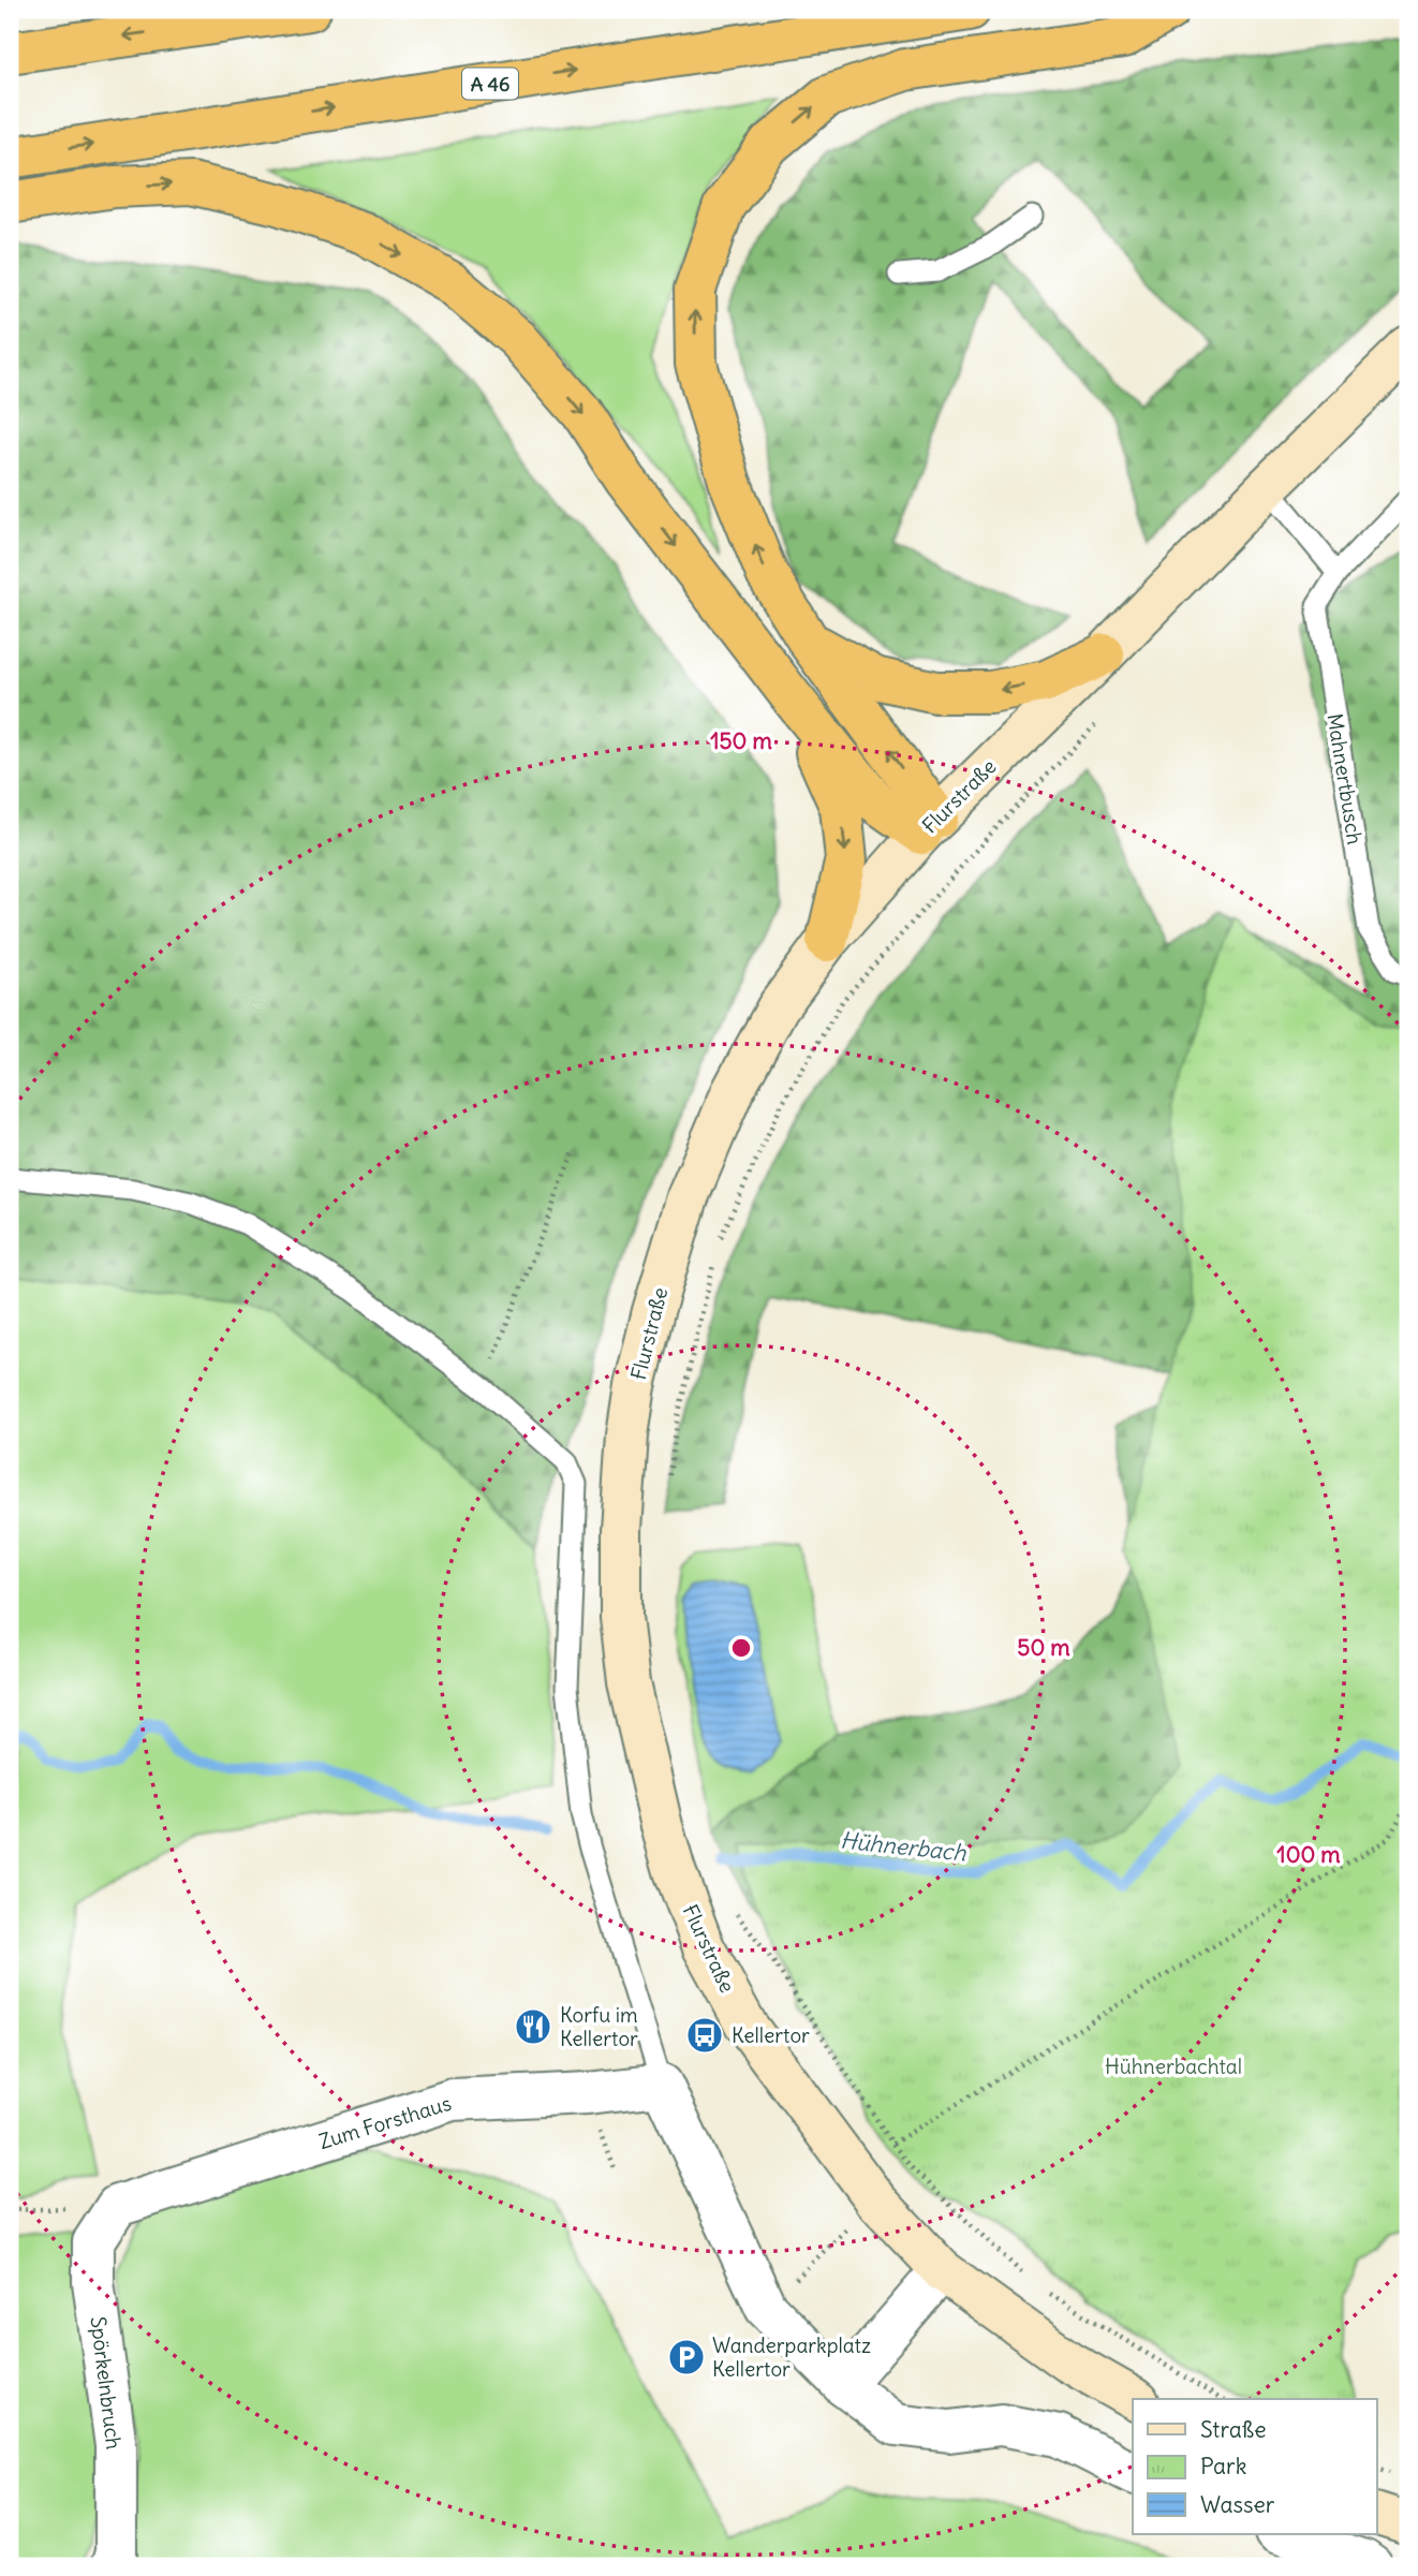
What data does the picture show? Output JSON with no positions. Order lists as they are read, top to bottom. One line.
{"streets":{"highway":["A 46"],"main road":["Flurstraße"],"street":["Zum Forsthaus","Spörkelnbruch"],"lane":["Mahnertbusch"]},"crossings":[["Zum Forsthaus","Spörkelnbruch"]],"water":["Hühnerbach"],"parks":["Hühnerbachtal"],"places":{"restaurant":["Korfu im Kellertor"],"bus stop":["Kellertor"],"parking":["Wanderparkplatz Kellertor"]},"legend":["Straße","Park","Wasser"],"rings":["150 m","50 m","100 m"]}
